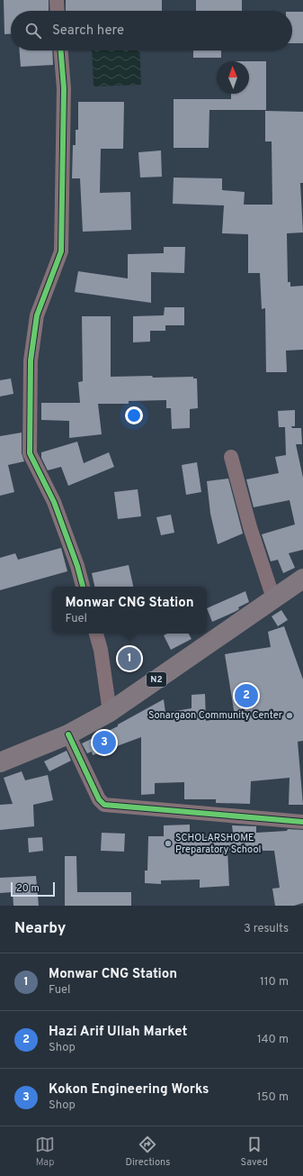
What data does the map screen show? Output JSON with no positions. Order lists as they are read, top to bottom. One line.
{"streets":{"highway":["N2"]},"places":["Sonargaon Community Center","SCHOLARSHOME Preparatory School"],"scale_bar":"20 m","north":"top","page":{"search":"Search here","popup":["Monwar CNG Station","Fuel"],"pins":["1","2","3"],"scale":"20 m","heading":["Nearby","3 results"],"list":[{"mark":"1","name":"Monwar CNG Station","note":"Fuel","value":"110 m"},{"mark":"2","name":"Hazi Arif Ullah Market","note":"Shop","value":"140 m"},{"mark":"3","name":"Kokon Engineering Works","note":"Shop","value":"150 m"}],"nav":["Map","Directions","Saved"]}}
